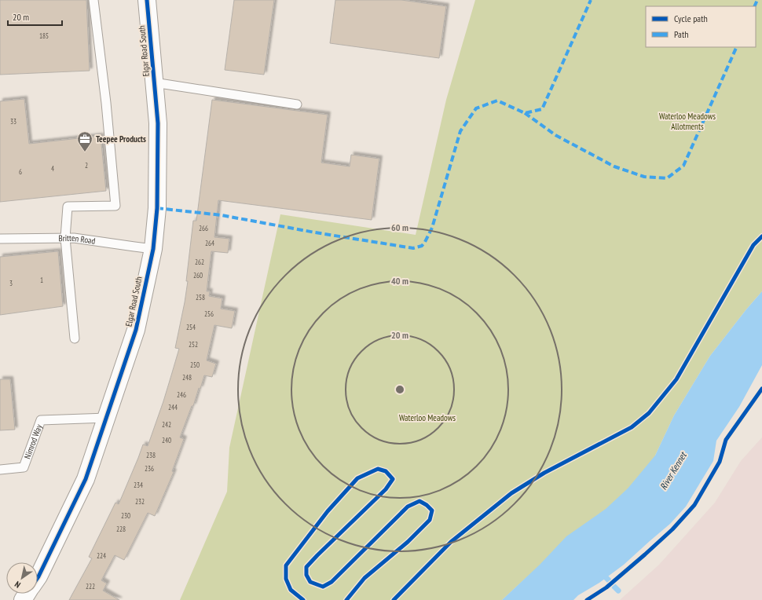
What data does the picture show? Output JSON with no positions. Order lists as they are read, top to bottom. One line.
{"streets":{"street":["Elgar Road South"],"lane":["Britten Road","Nimrod Way"]},"crossings":[["Elgar Road South","Britten Road"],["Elgar Road South","Nimrod Way"]],"water":["River Kennet"],"parks":["Waterloo Meadows Allotments","Waterloo Meadows"],"places":{"office":["Teepee Products"]},"house_numbers":["185","33","2","4","6","266","264","262","260","1","3","258","256","254","252","250","248","246","244","242","240","238","236","234","232","230","228","224","222"],"legend":["Cycle path","Path"],"scale_bar":"20 m","north":"bottom left","rings":["60 m","40 m","20 m"]}
